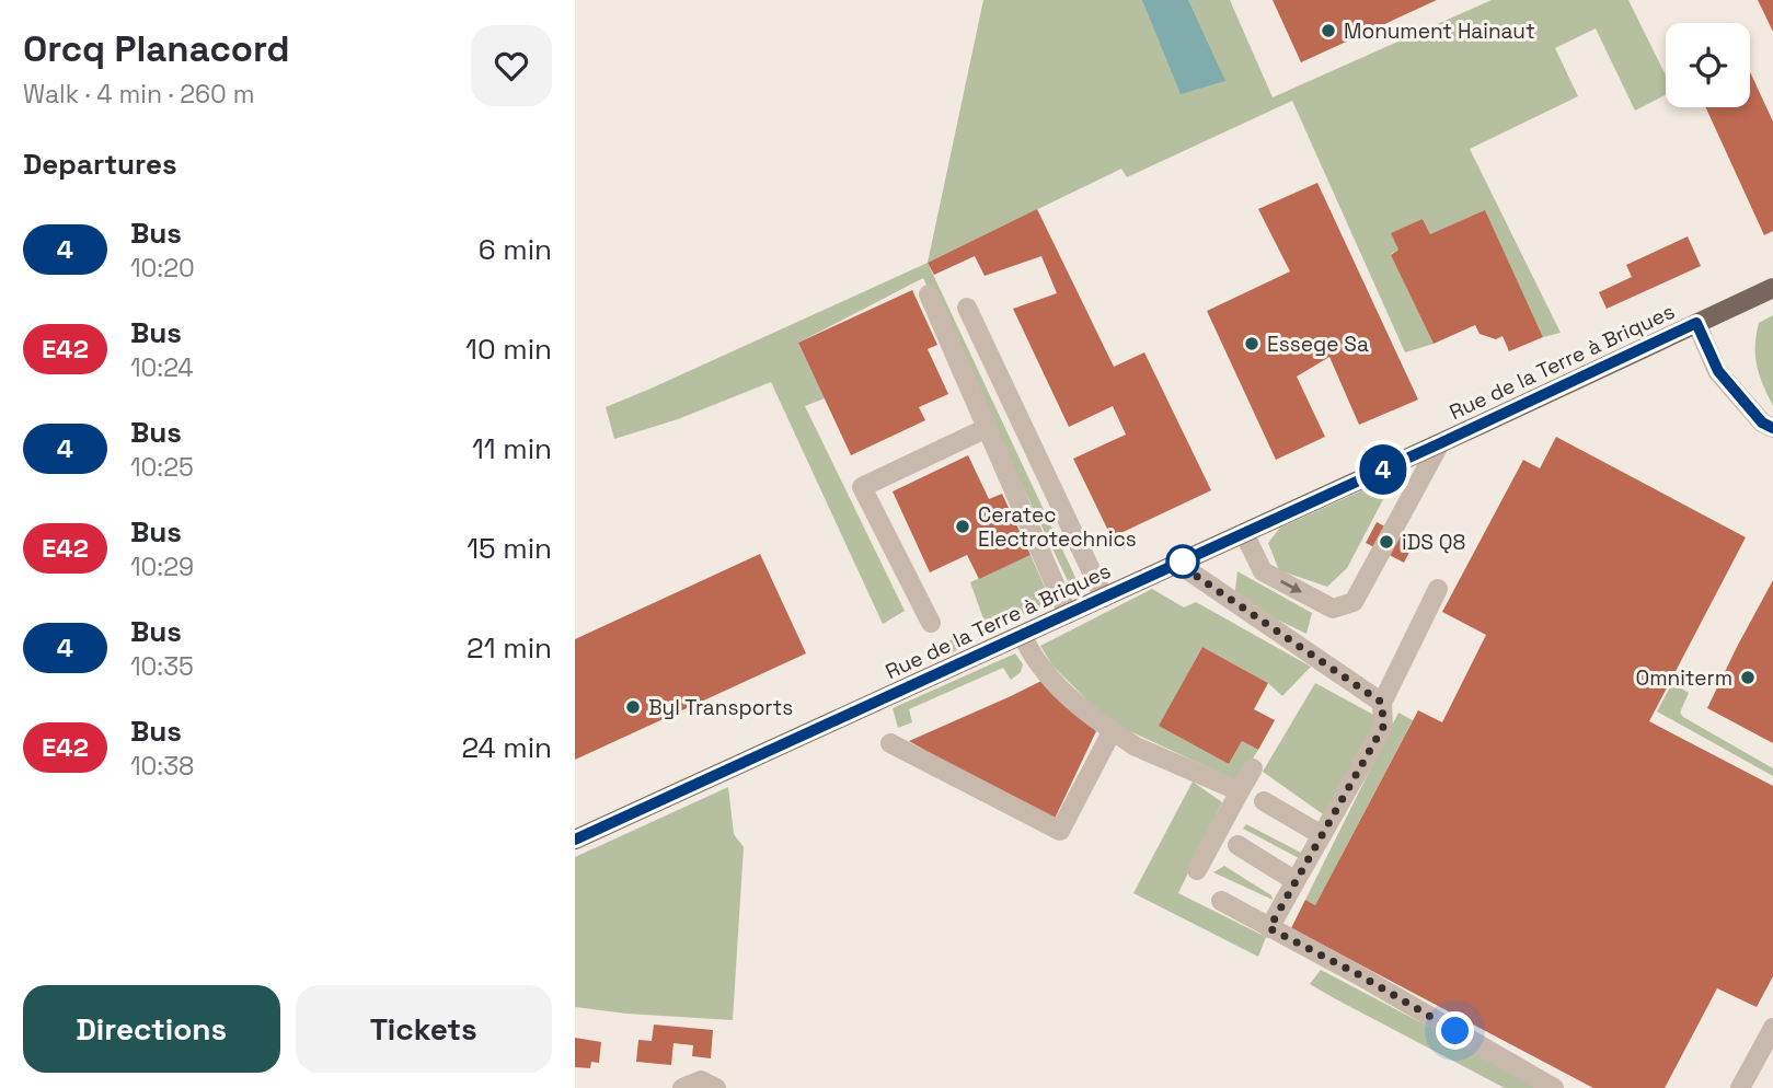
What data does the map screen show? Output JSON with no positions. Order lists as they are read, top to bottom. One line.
{"streets":{"main road":["Rue de la Terre à Briques"]},"places":["Monument Hainaut","Essege Sa","Ceratec Electrotechnics","iDS Q8","Omniterm","Byl Transports"],"lines":["bus line 4"],"page":{"heading":[["Orcq Planacord","Walk · 4 min · 260 m"],"Departures"],"on_map":"4","list":[{"mark":"4","name":"Bus","note":"10:20","value":"6 min"},{"mark":"E42","name":"Bus","note":"10:24","value":"10 min"},{"mark":"4","name":"Bus","note":"10:25","value":"11 min"},{"mark":"E42","name":"Bus","note":"10:29","value":"15 min"},{"mark":"4","name":"Bus","note":"10:35","value":"21 min"},{"mark":"E42","name":"Bus","note":"10:38","value":"24 min"}],"buttons":["Directions","Tickets"]}}
